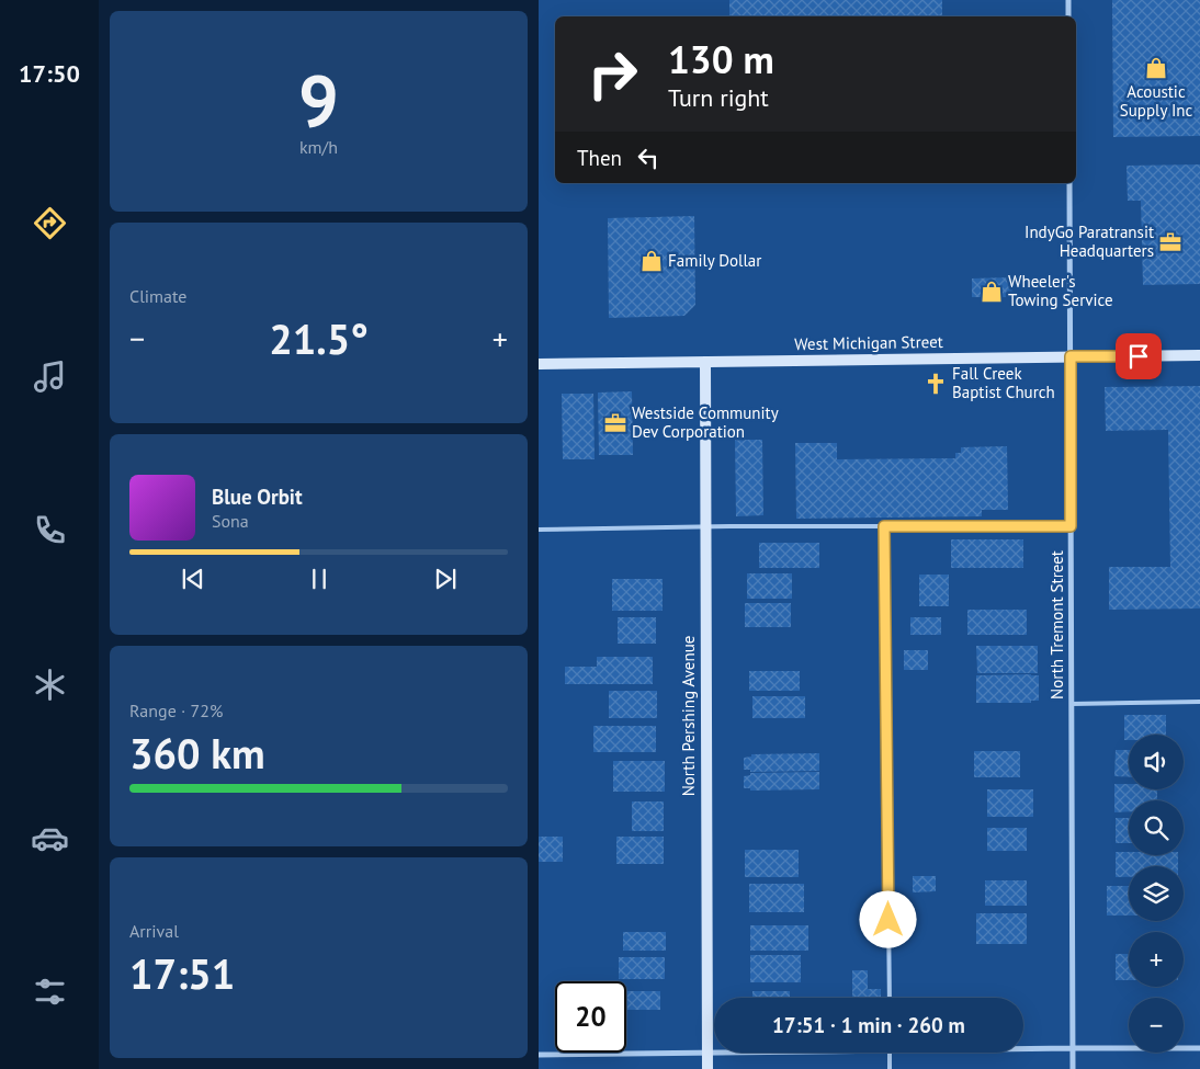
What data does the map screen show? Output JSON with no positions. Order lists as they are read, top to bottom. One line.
{"streets":{"street":["West Michigan Street","North Tremont Street","North Pershing Avenue"]},"crossings":[["West Michigan Street","North Tremont Street"],["West Michigan Street","North Pershing Avenue"]],"places":{"shop":["Acoustic Supply Inc","Family Dollar","Wheeler's Towing Service"],"office":["IndyGo Paratransit Headquarters","Westside Community Dev Corporation"],"church":["Fall Creek Baptist Church"]},"page":{"tabs":"17:50","tile":[["9","km/h"],"Climate",["Range · 72%","360 km"],["Arrival","17:51"]],"turn":["130 m","Turn right"],"then":"Then","heat":["−","21.5°","+"],"song":["Blue Orbit","Sona"],"map_buttons":["+","−"],"limit":"20","trip":"17:51 · 1 min · 260 m"}}
